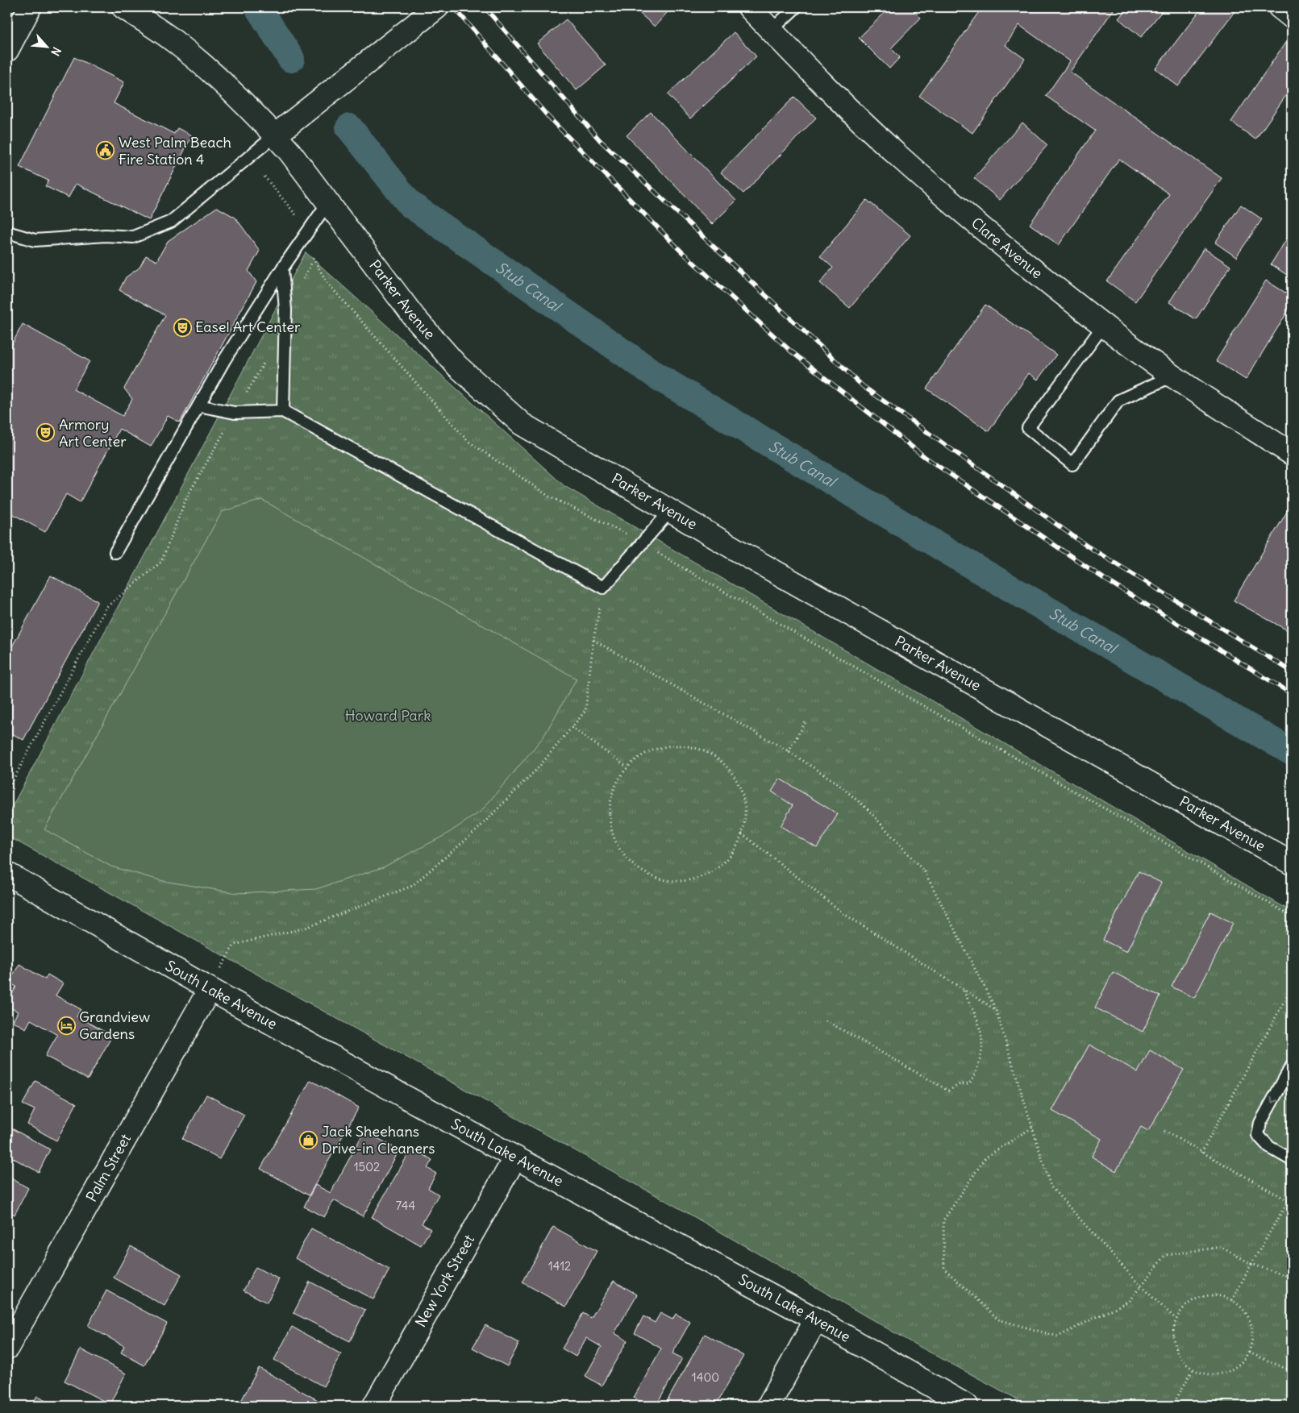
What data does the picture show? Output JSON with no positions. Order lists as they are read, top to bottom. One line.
{"streets":{"street":["Clare Avenue","Parker Avenue","South Lake Avenue","Palm Street","New York Street"]},"crossings":[["South Lake Avenue","Palm Street"],["South Lake Avenue","New York Street"]],"water":["Stub Canal"],"parks":["Howard Park"],"places":{"public building":["West Palm Beach Fire Station 4"],"theatre":["Easel Art Center","Armory Art Center"],"hotel":["Grandview Gardens"],"shop":["Jack Sheehans Drive-in Cleaners"]},"house_numbers":["1502","744","1412","1400"],"north":"bottom right"}
